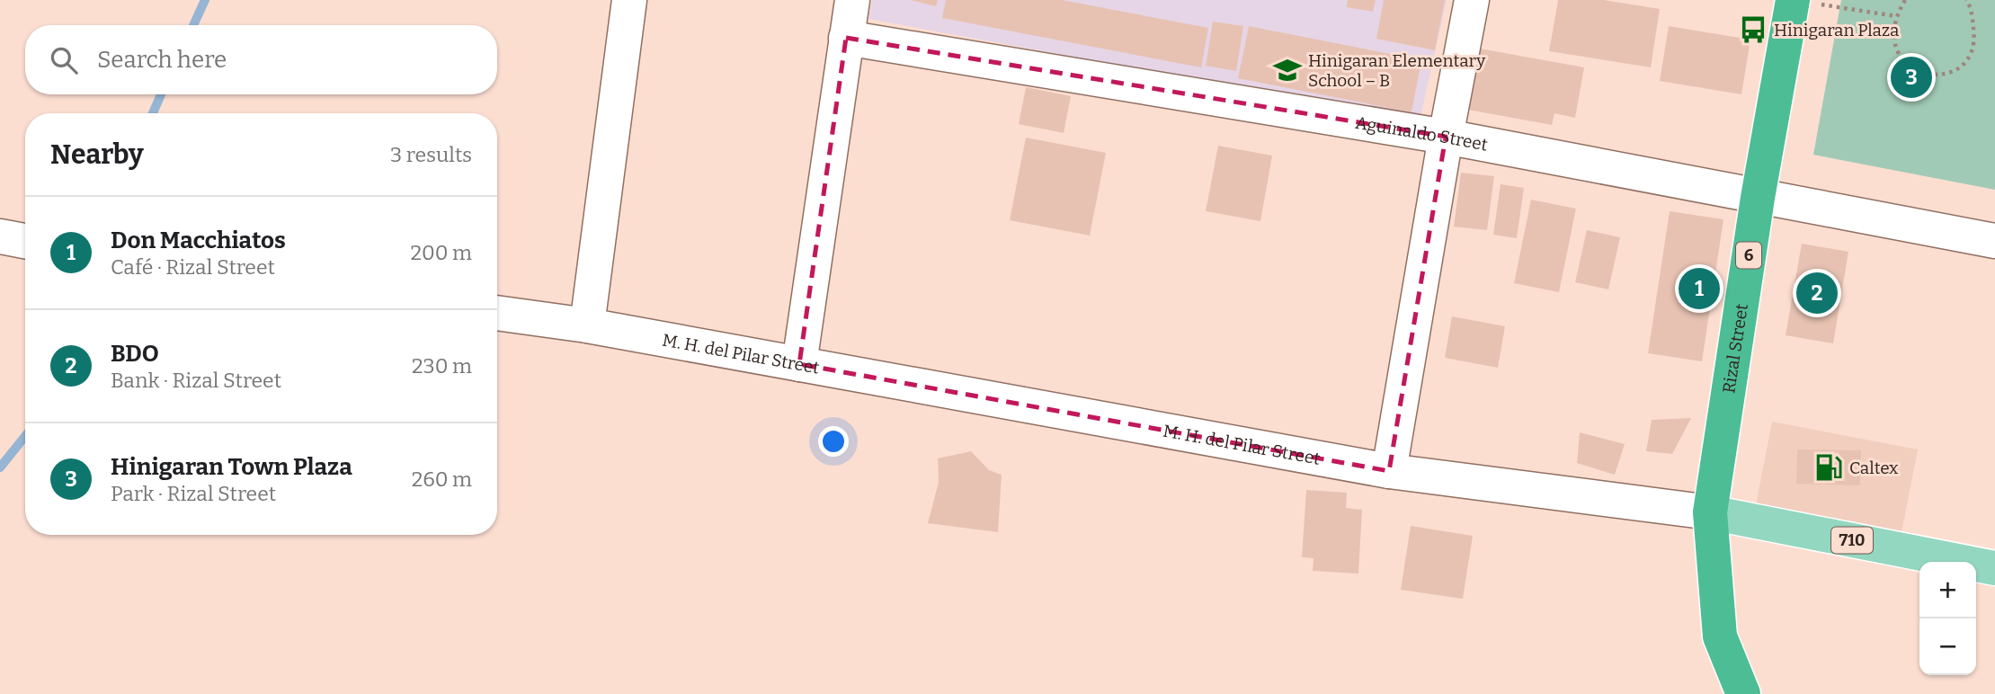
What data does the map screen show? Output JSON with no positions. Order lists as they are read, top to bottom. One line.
{"streets":{"highway":["6","Rizal Street"],"main road":["M. H. del Pilar Street","710"],"street":["Aguinaldo Street"]},"crossings":[["Aguinaldo Street","Rizal Street"],["Rizal Street","M. H. del Pilar Street"]],"places":{"bus stop":["Hinigaran Plaza"],"school or university":["Hinigaran Elementary School – B"],"fuel station":["Caltex"]},"page":{"search":"Search here","pins":["3","1","2"],"heading":["Nearby","3 results"],"list":[{"mark":"1","name":"Don Macchiatos","note":"Café · Rizal Street","value":"200 m"},{"mark":"2","name":"BDO","note":"Bank · Rizal Street","value":"230 m"},{"mark":"3","name":"Hinigaran Town Plaza","note":"Park · Rizal Street","value":"260 m"}],"map_buttons":["+","−"]}}
